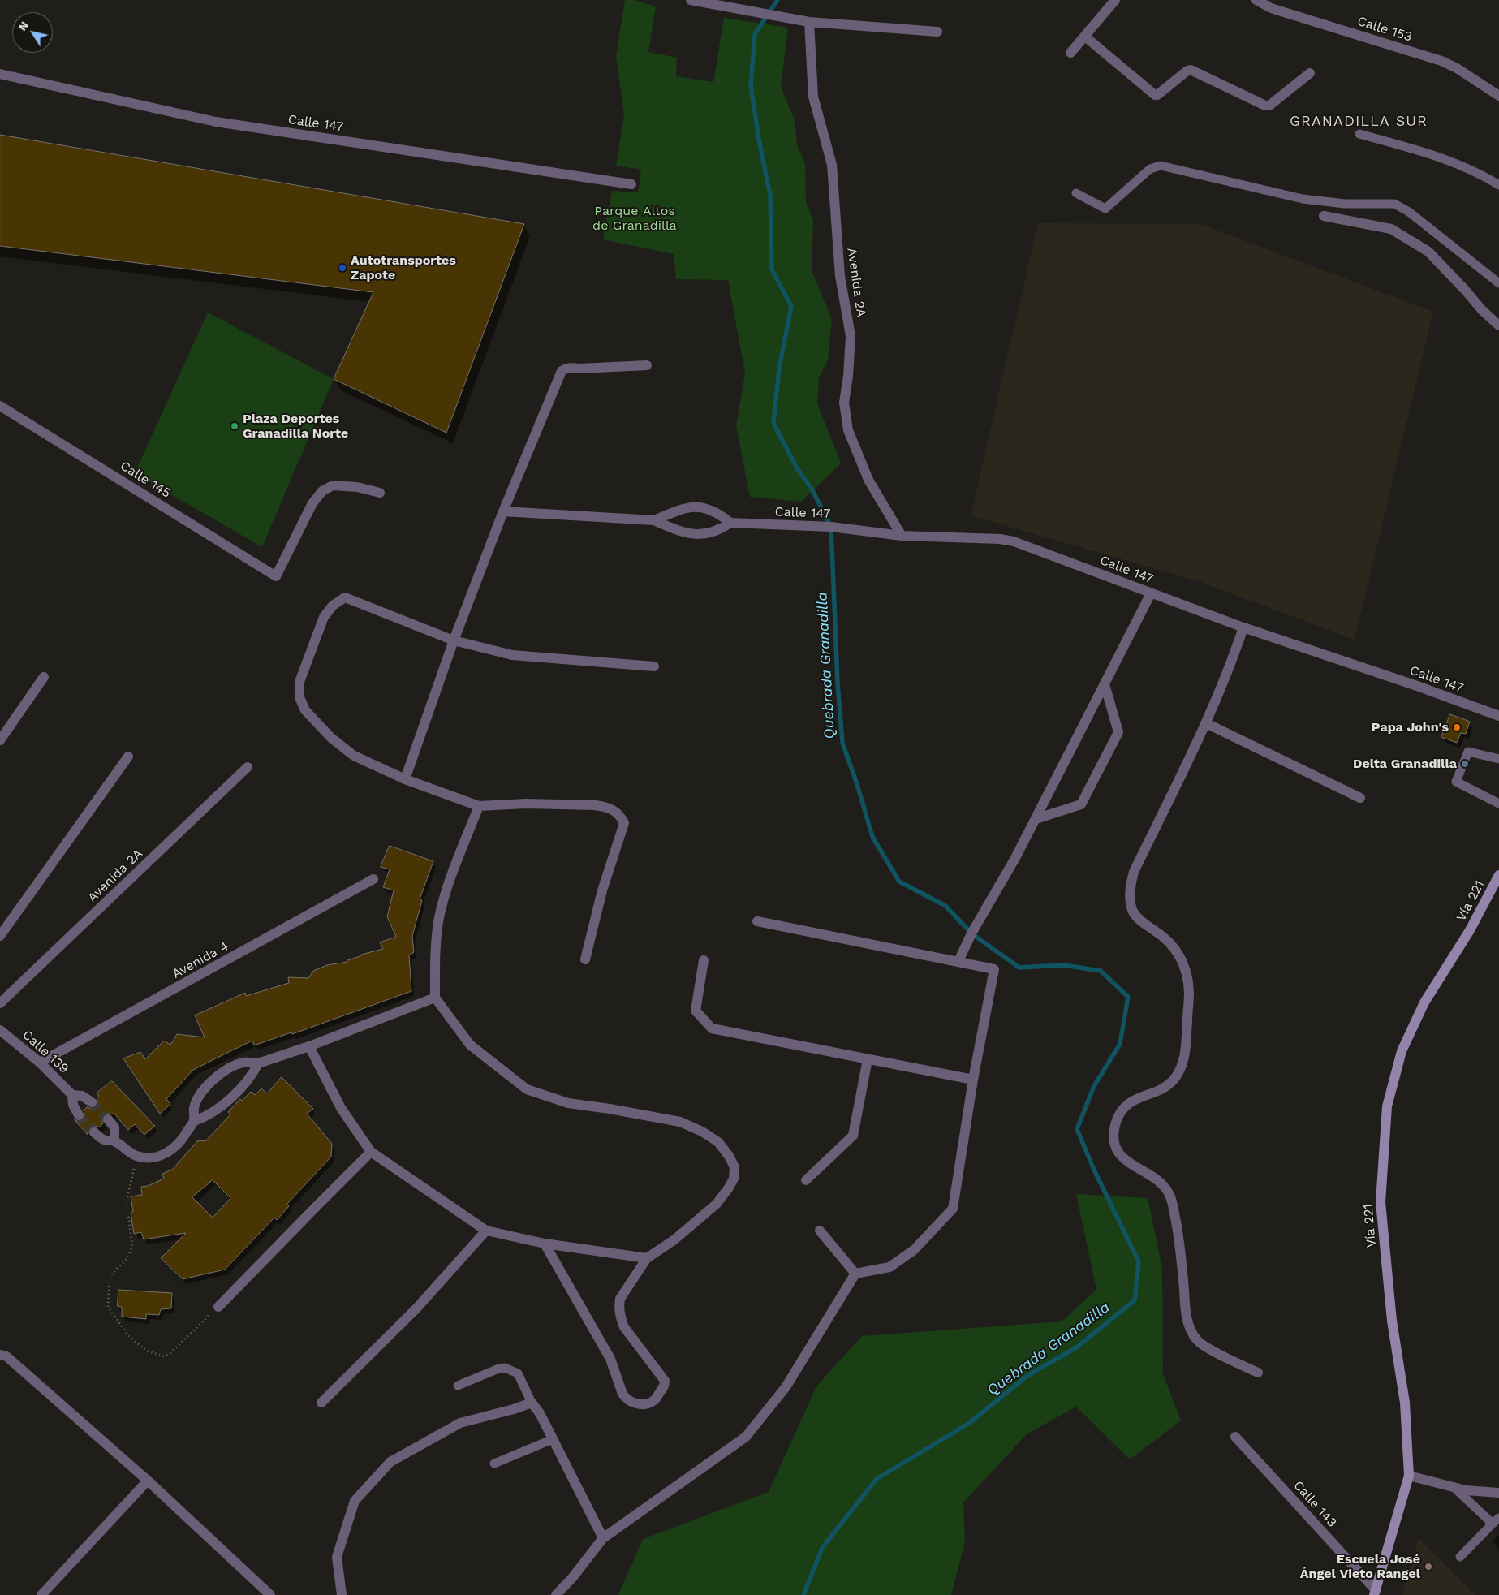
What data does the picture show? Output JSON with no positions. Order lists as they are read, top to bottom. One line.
{"streets":{"main road":["Vía 221"],"street":["Calle 153","Calle 147","Avenida 2A","Calle 145","Avenida 4","Calle 139","Calle 143"]},"crossings":[["Calle 147","Avenida 2A"],["Vía 221","Calle 143"],["Avenida 4","Calle 139"]],"districts":["GRANADILLA SUR"],"water":["Quebrada Granadilla"],"parks":["Parque Altos de Granadilla"],"places":["Autotransportes Zapote","Plaza Deportes Granadilla Norte","Papa John's","Delta Granadilla","Escuela José Ángel Vieto Rangel"],"north":"top left"}
